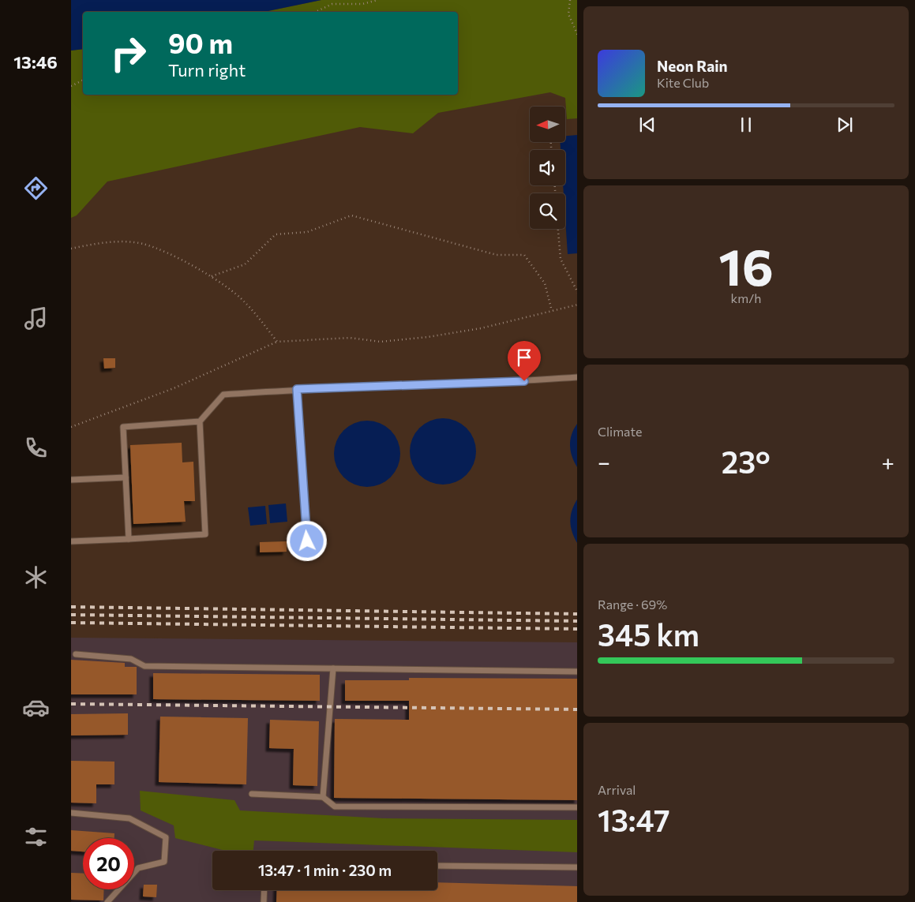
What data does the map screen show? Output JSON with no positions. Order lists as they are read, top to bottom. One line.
{"north":"left","page":{"tabs":"13:46","turn":["90 m","Turn right"],"song":["Neon Rain","Kite Club"],"tile":[["16","km/h"],"Climate",["Range · 69%","345 km"],["Arrival","13:47"]],"heat":["−","23°","+"],"limit":"20","trip":"13:47 · 1 min · 230 m"}}
